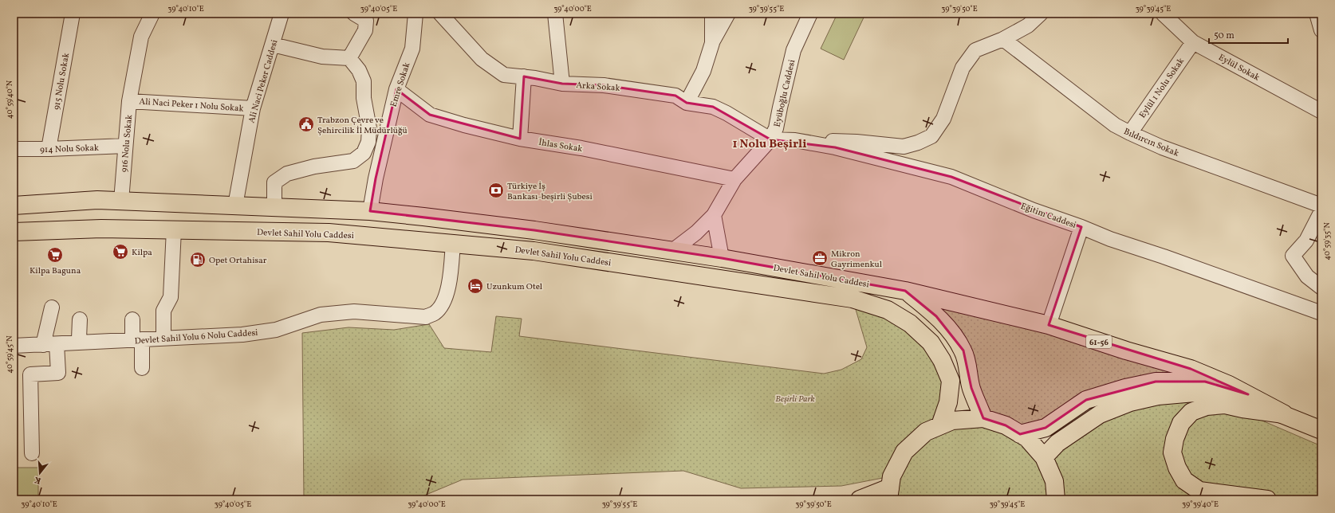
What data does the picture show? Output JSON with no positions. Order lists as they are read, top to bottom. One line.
{"streets":{"main road":["Devlet Sahil Yolu Caddesi","61-56"],"street":["Eylül Sokak","915 Nolu Sokak","Ali Naci Peker Caddesi","Emre Sokak","Arka Sokak","Eylül 1 Nolu Sokak","Eyüboğlu Caddesi","Ali Naci Peker 1 Nolu Sokak","Bıldırcın Sokak","916 Nolu Sokak","İhlas Sokak","914 Nolu Sokak","Eğitim Caddesi","Devlet Sahil Yolu 6 Nolu Caddesi"]},"crossings":[["Eylül Sokak","Eylül 1 Nolu Sokak"],["915 Nolu Sokak","914 Nolu Sokak"],["Ali Naci Peker Caddesi","Ali Naci Peker 1 Nolu Sokak"],["Ali Naci Peker Caddesi","Devlet Sahil Yolu Caddesi"],["Emre Sokak","İhlas Sokak"],["Emre Sokak","Devlet Sahil Yolu Caddesi"],["Arka Sokak","Eyüboğlu Caddesi"],["Arka Sokak","Eğitim Caddesi"],["Eylül 1 Nolu Sokak","Bıldırcın Sokak"],["Eyüboğlu Caddesi","İhlas Sokak"],["Eyüboğlu Caddesi","Eğitim Caddesi"],["Eyüboğlu Caddesi","Devlet Sahil Yolu Caddesi"],["Ali Naci Peker 1 Nolu Sokak","916 Nolu Sokak"],["916 Nolu Sokak","914 Nolu Sokak"],["916 Nolu Sokak","Devlet Sahil Yolu Caddesi"],["Devlet Sahil Yolu Caddesi","Devlet Sahil Yolu 6 Nolu Caddesi"],["Devlet Sahil Yolu Caddesi","61-56"]],"districts":["1 Nolu Beşirli"],"parks":["Beşirli Park"],"places":{"public building":["Trabzon Çevre ve Şehircilik İl Müdürlüğü"],"bank":["Türkiye İş Bankası-beşirli Şubesi"],"supermarket":["Kilpa","Kilpa Baguna"],"office":["Mikron Gayrimenkul"],"fuel station":["Opet Ortahisar"],"hotel":["Uzunkum Otel"]},"scale_bar":"50 m","north":"bottom","coordinates":["39°40'10\"E","39°40'05\"E","39°40'00\"E","39°39'55\"E","39°39'50\"E","39°39'45\"E","40°59'40\"N","40°59'35\"N","40°59'45\"N","39°39'40\"E"]}
